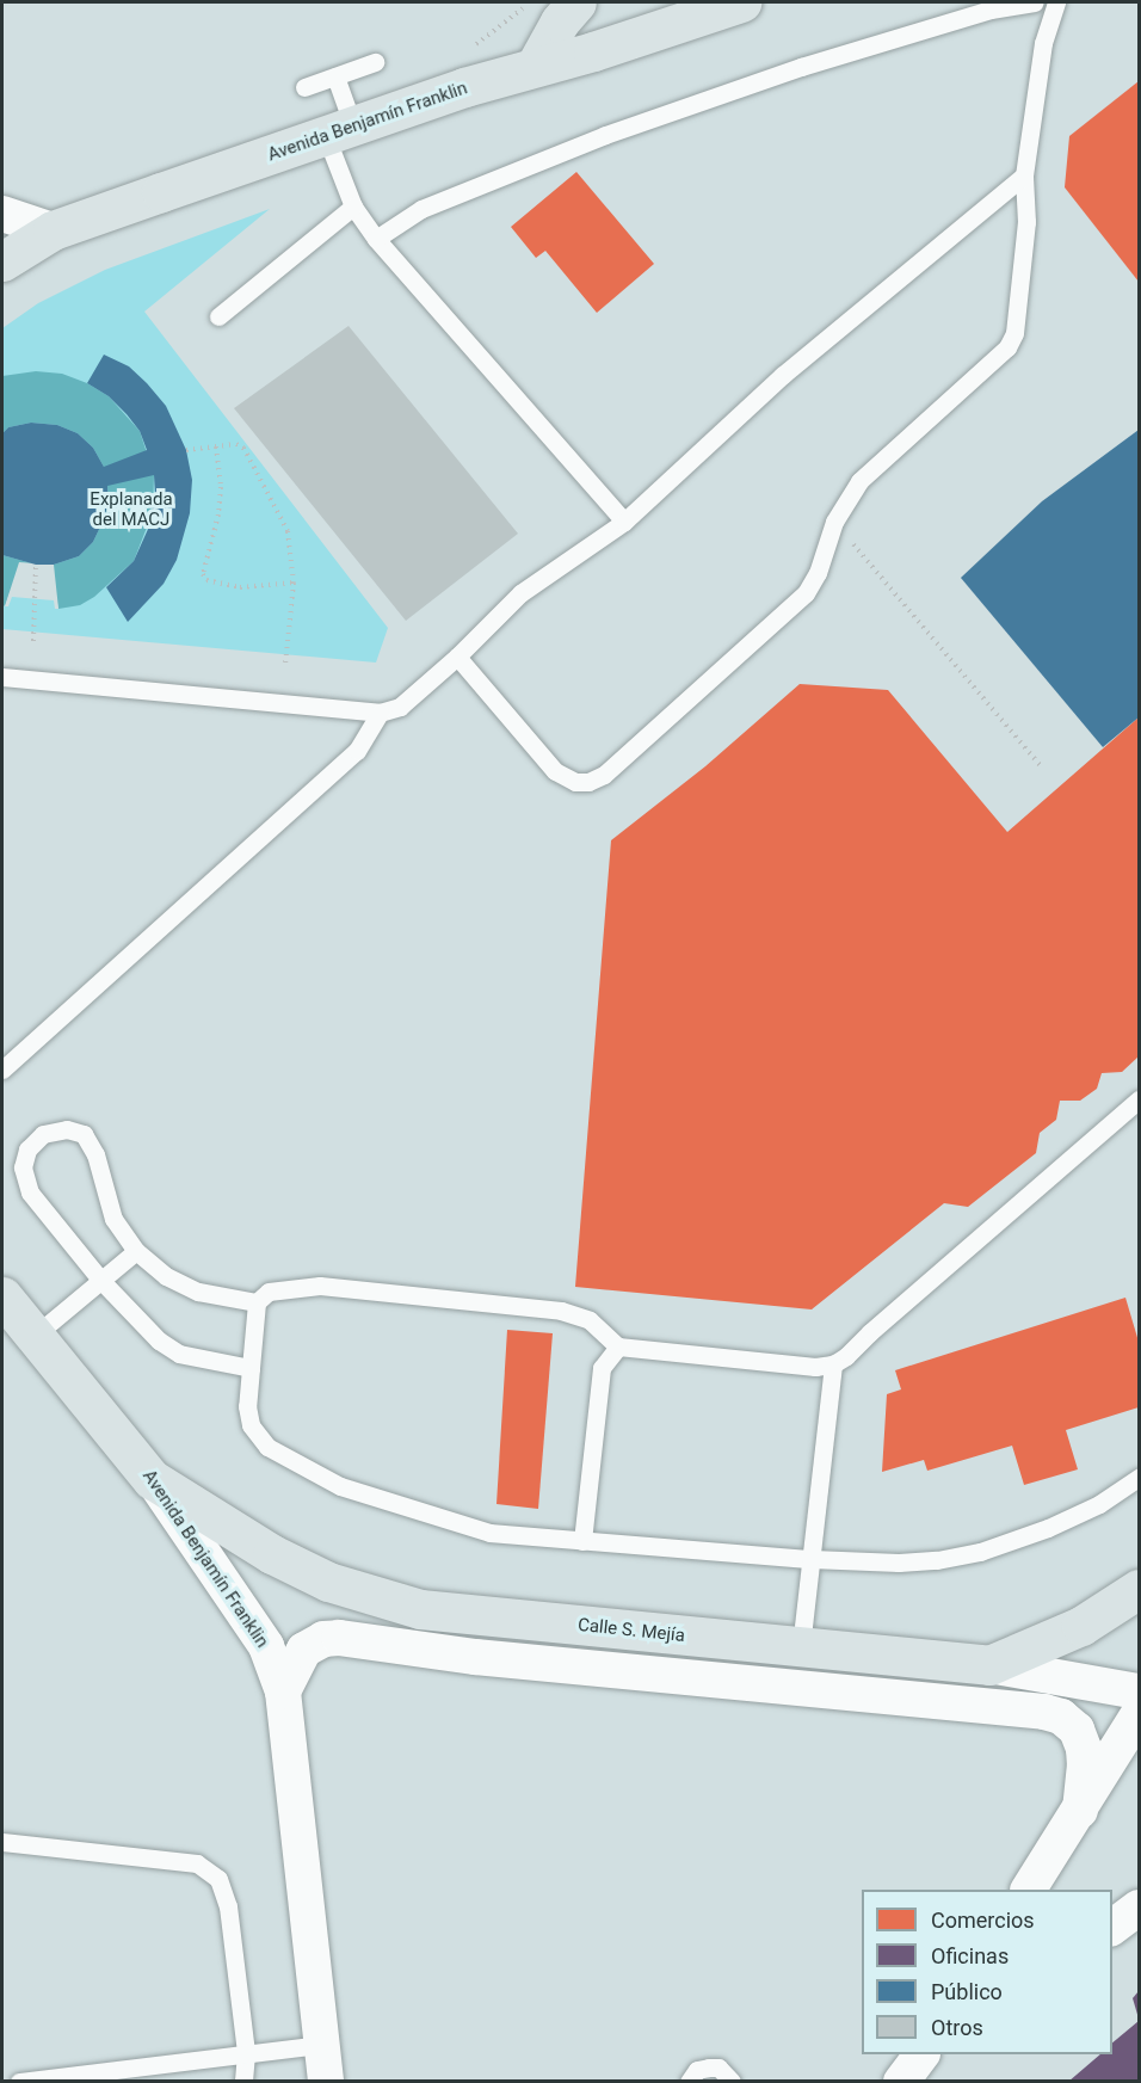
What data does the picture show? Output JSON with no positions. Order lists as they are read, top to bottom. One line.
{"streets":{"main road":["Avenida Benjamín Franklin","Calle S. Mejía"]},"crossings":[["Avenida Benjamín Franklin","Calle S. Mejía"]],"parks":["Explanada del MACJ"],"legend":["Comercios","Oficinas","Público","Otros"]}
